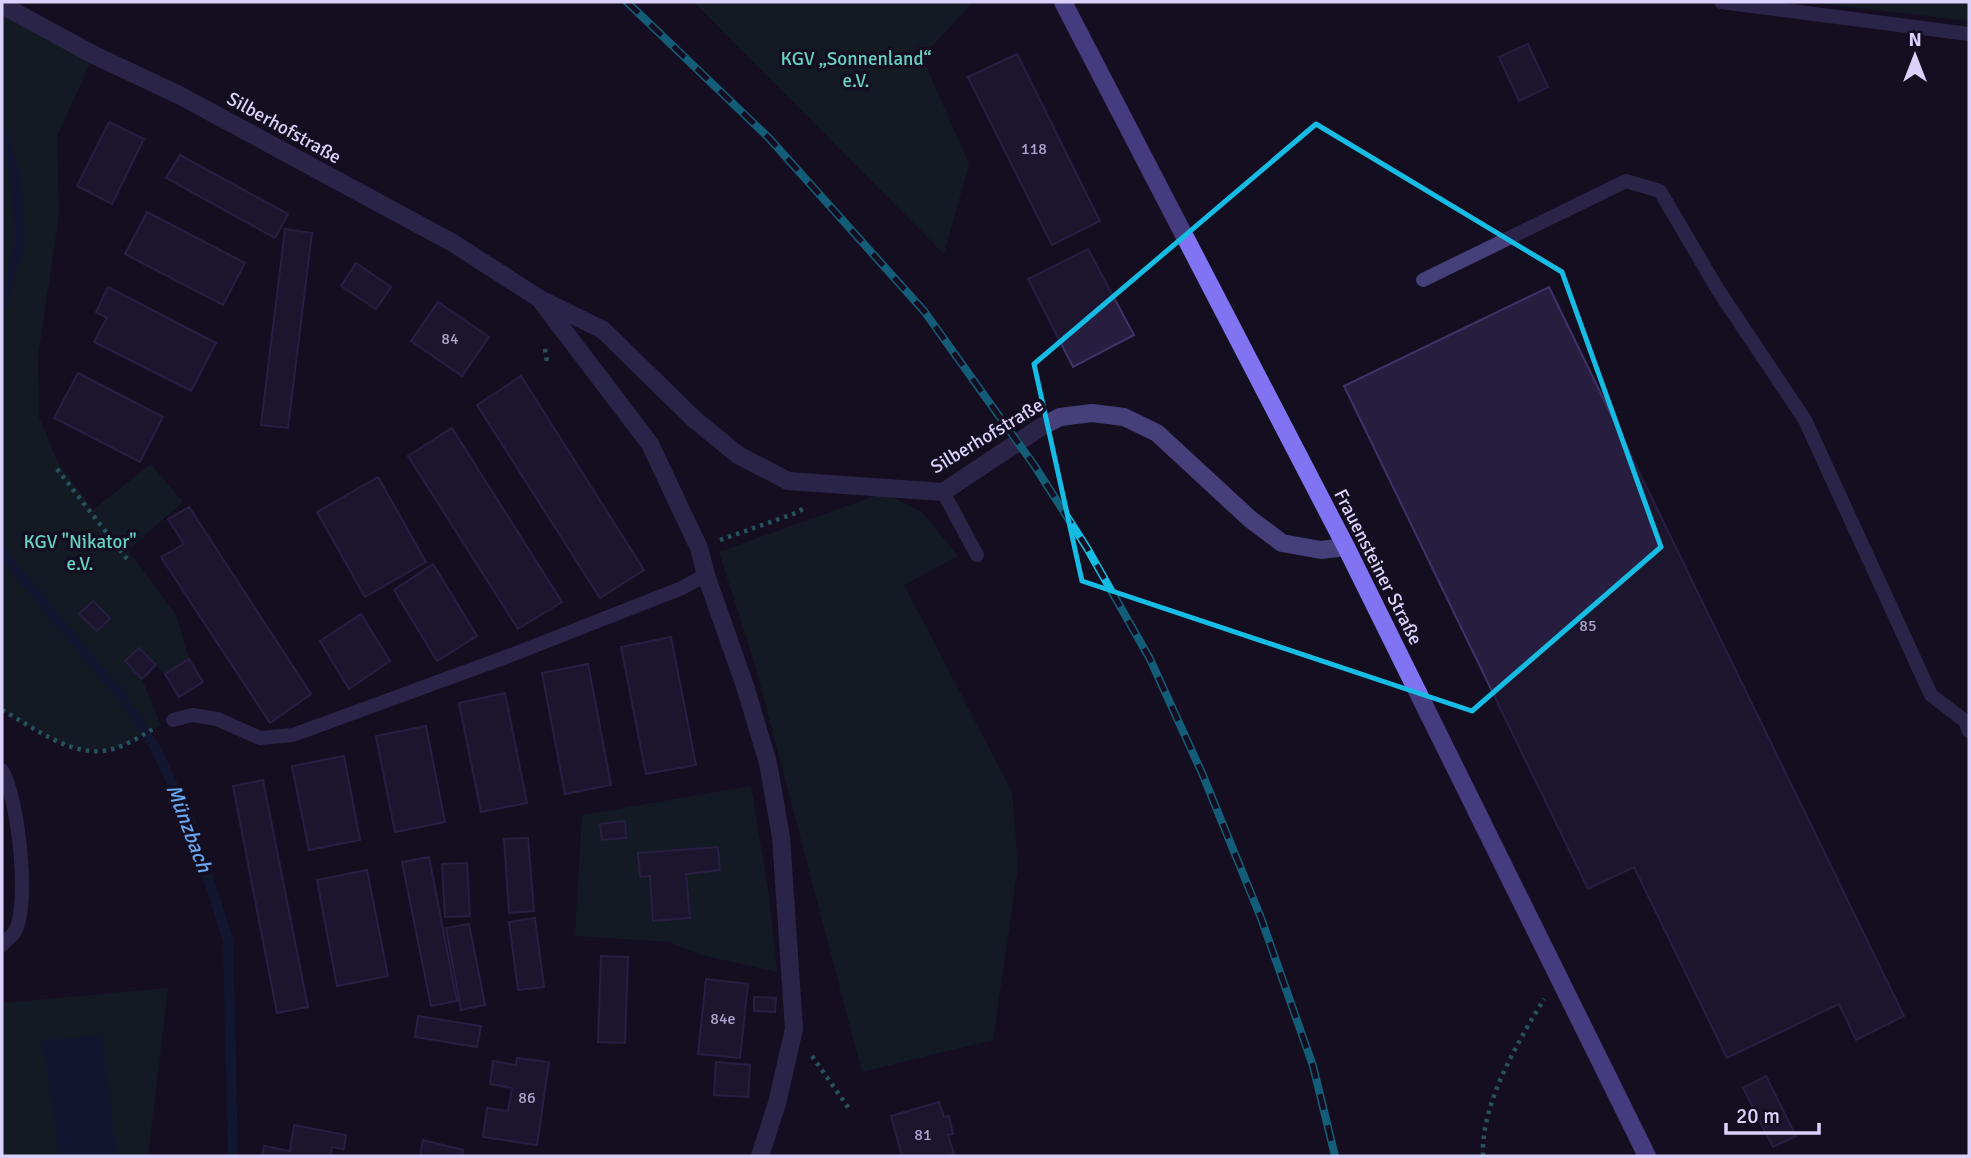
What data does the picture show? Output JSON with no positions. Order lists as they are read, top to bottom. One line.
{"streets":{"main road":["Frauensteiner Straße"],"street":["Silberhofstraße"]},"crossings":[["Silberhofstraße","Frauensteiner Straße"]],"water":["Münzbach"],"parks":["KGV „Sonnenland“ e.V.","KGV \"Nikator\" e.V."],"house_numbers":["118","84","85","84e","86","81"],"scale_bar":"20 m","north":"top"}
